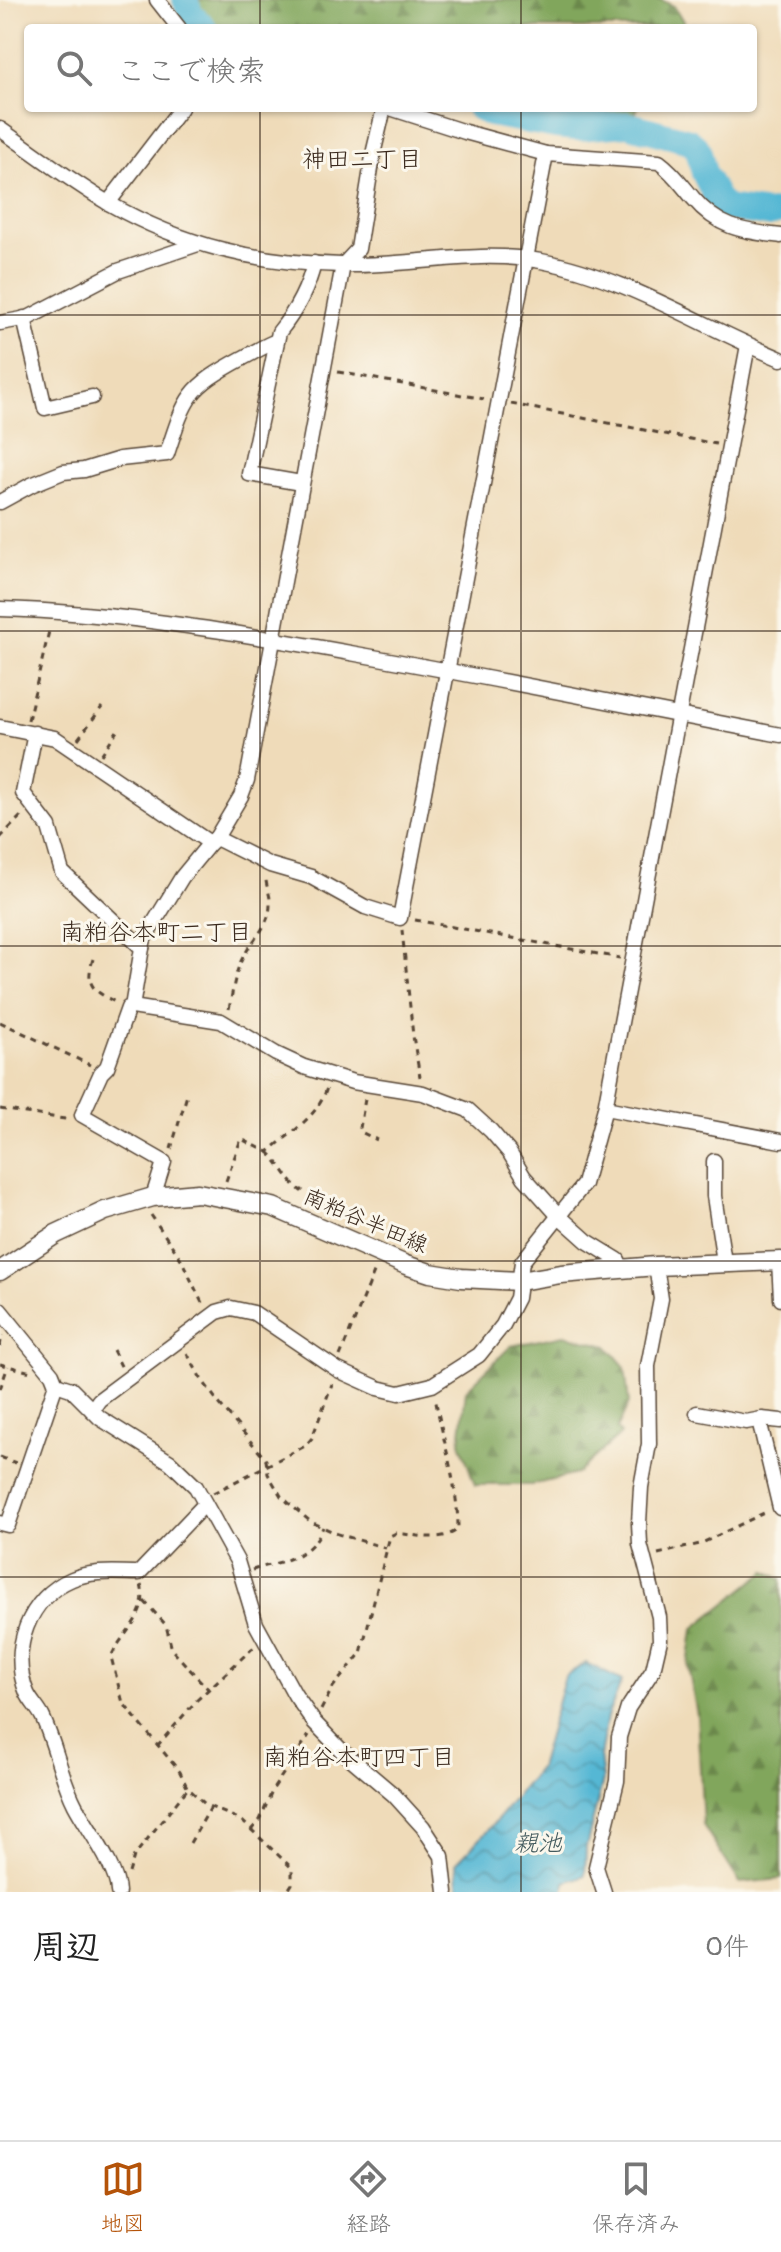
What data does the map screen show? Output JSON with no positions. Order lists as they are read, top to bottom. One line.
{"streets":{"main road":["南粕谷半田線"]},"districts":["神田二丁目","南粕谷本町二丁目","南粕谷本町四丁目"],"water":["親池"],"page":{"search":"ここで検索","heading":["周辺","0件"],"nav":["地図","経路","保存済み"]}}
